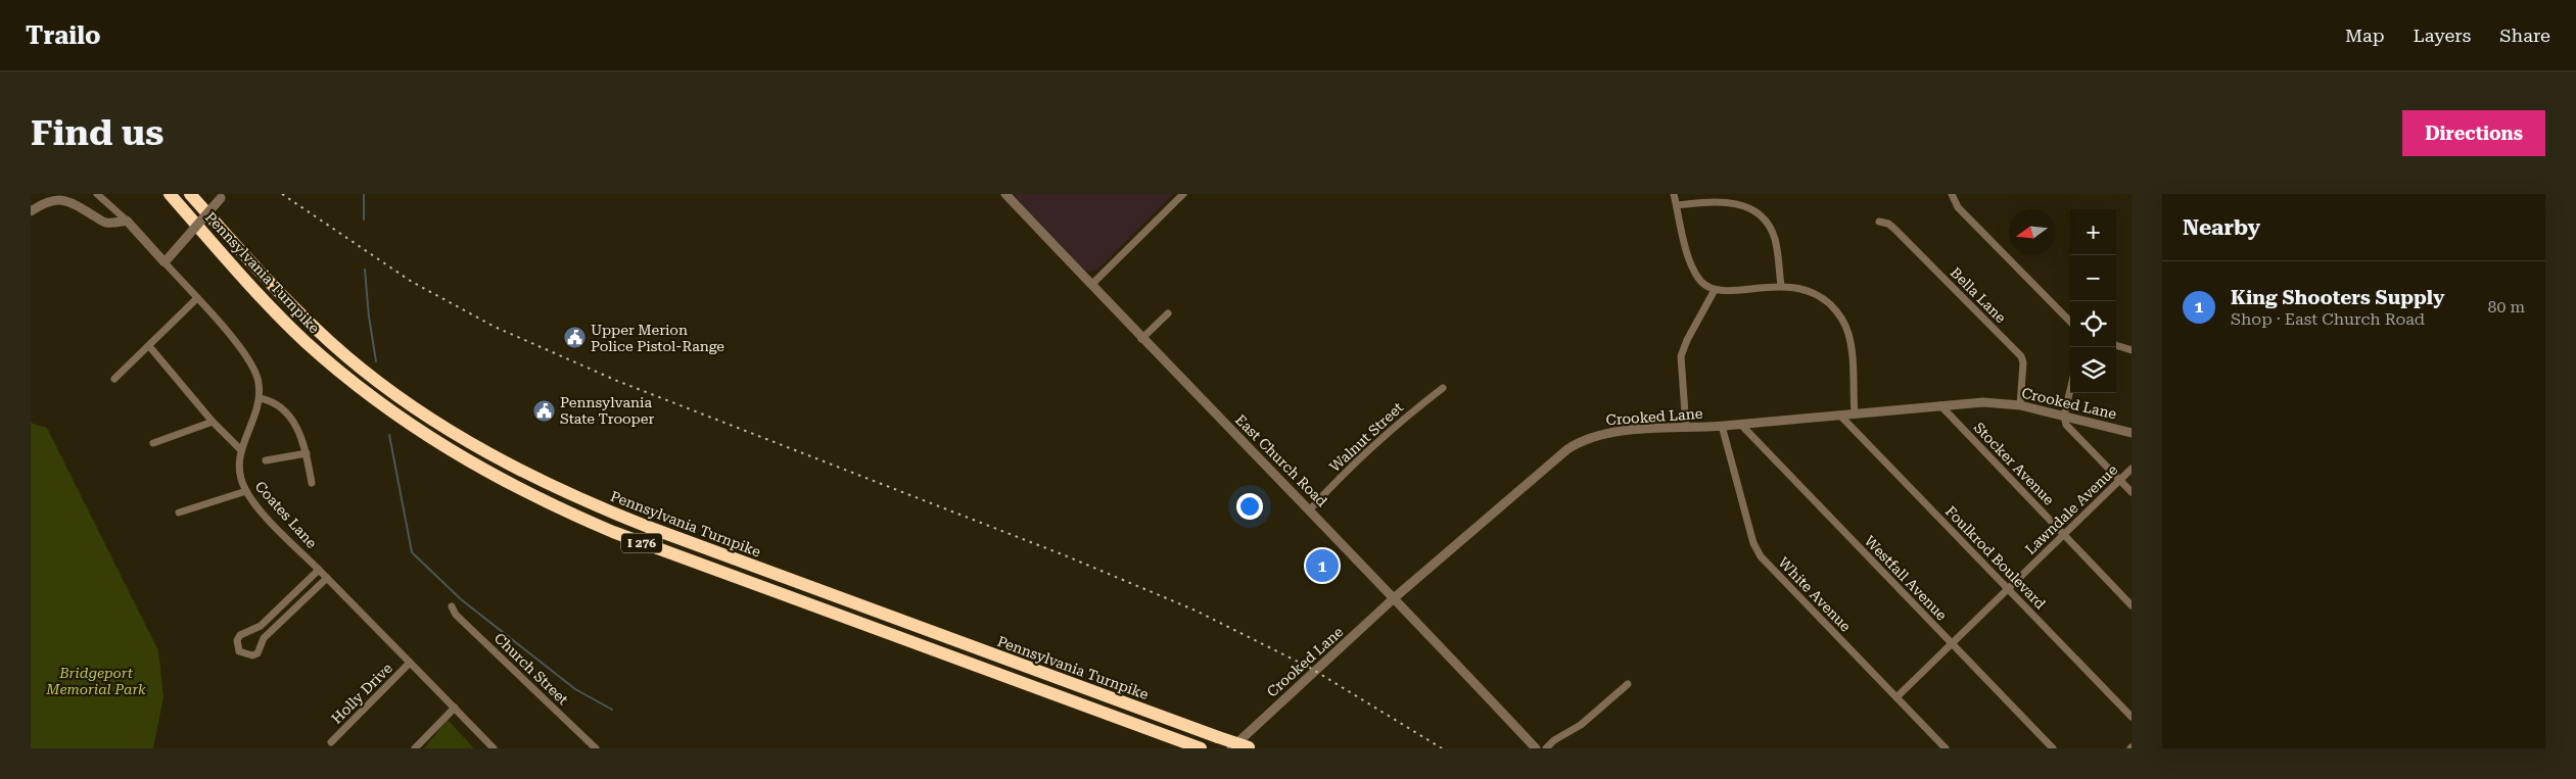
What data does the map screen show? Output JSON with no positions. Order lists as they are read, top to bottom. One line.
{"streets":{"highway":["Pennsylvania Turnpike","I 276"],"street":["Bella Lane","Crooked Lane","Walnut Street","East Church Road","Stocker Avenue","Lawndale Avenue","Coates Lane","Foulkrod Boulevard","Westfall Avenue","White Avenue","Church Street","Holly Drive"]},"crossings":[["Bella Lane","Crooked Lane"],["Crooked Lane","East Church Road"],["Crooked Lane","Stocker Avenue"],["Crooked Lane","Foulkrod Boulevard"],["Crooked Lane","Westfall Avenue"],["Crooked Lane","White Avenue"],["Walnut Street","East Church Road"],["Stocker Avenue","Lawndale Avenue"],["Lawndale Avenue","Foulkrod Boulevard"],["Lawndale Avenue","Westfall Avenue"],["Lawndale Avenue","White Avenue"],["Coates Lane","Holly Drive"]],"parks":["Bridgeport Memorial Park"],"places":{"public building":["Upper Merion Police Pistol-Range","Pennsylvania State Trooper"]},"north":"left","page":{"header":"Trailo","nav":["Map","Layers","Share"],"buttons":"Directions","title":"Find us","heading":"Nearby","map_buttons":["+","−"],"list":[{"mark":"1","name":"King Shooters Supply","note":"Shop · East Church Road","value":"80 m"}],"pins":"1"}}
